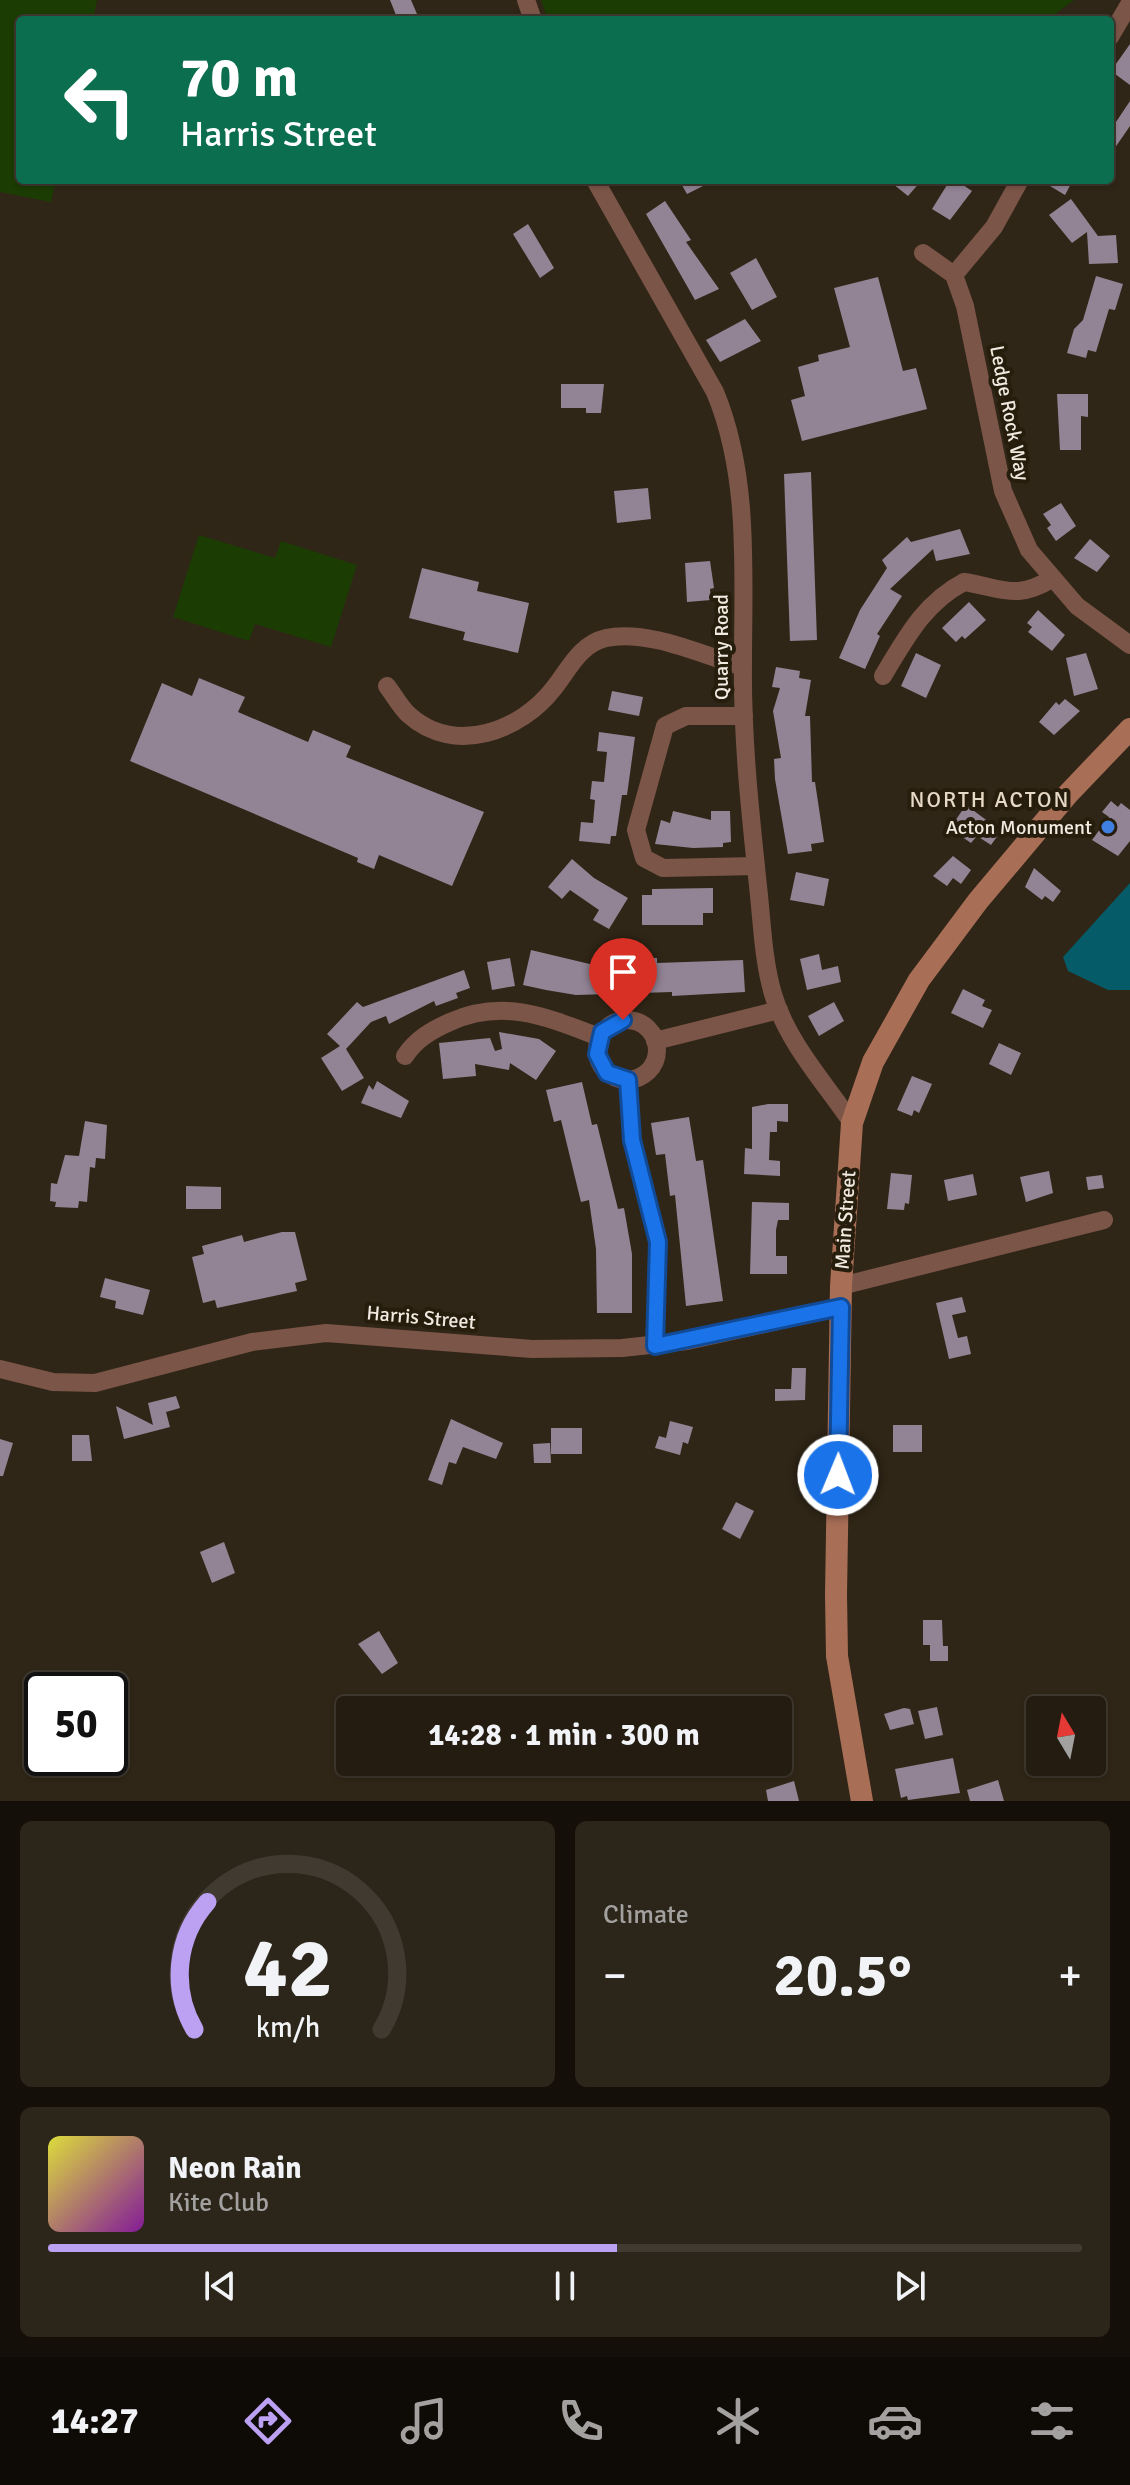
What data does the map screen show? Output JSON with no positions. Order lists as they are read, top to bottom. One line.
{"streets":{"main road":["Main Street"],"street":["Ledge Rock Way","Quarry Road","Harris Street"]},"crossings":[["Quarry Road","Main Street"],["Main Street","Harris Street"]],"districts":["NORTH ACTON"],"places":["Acton Monument"],"north":"top","page":{"turn":["70 m","Harris Street"],"limit":"50","trip":"14:28 · 1 min · 300 m","tile":"Climate","heat":["−","20.5°","+"],"song":["Neon Rain","Kite Club"],"tabs":"14:27","gauge":["42","km/h"]}}
